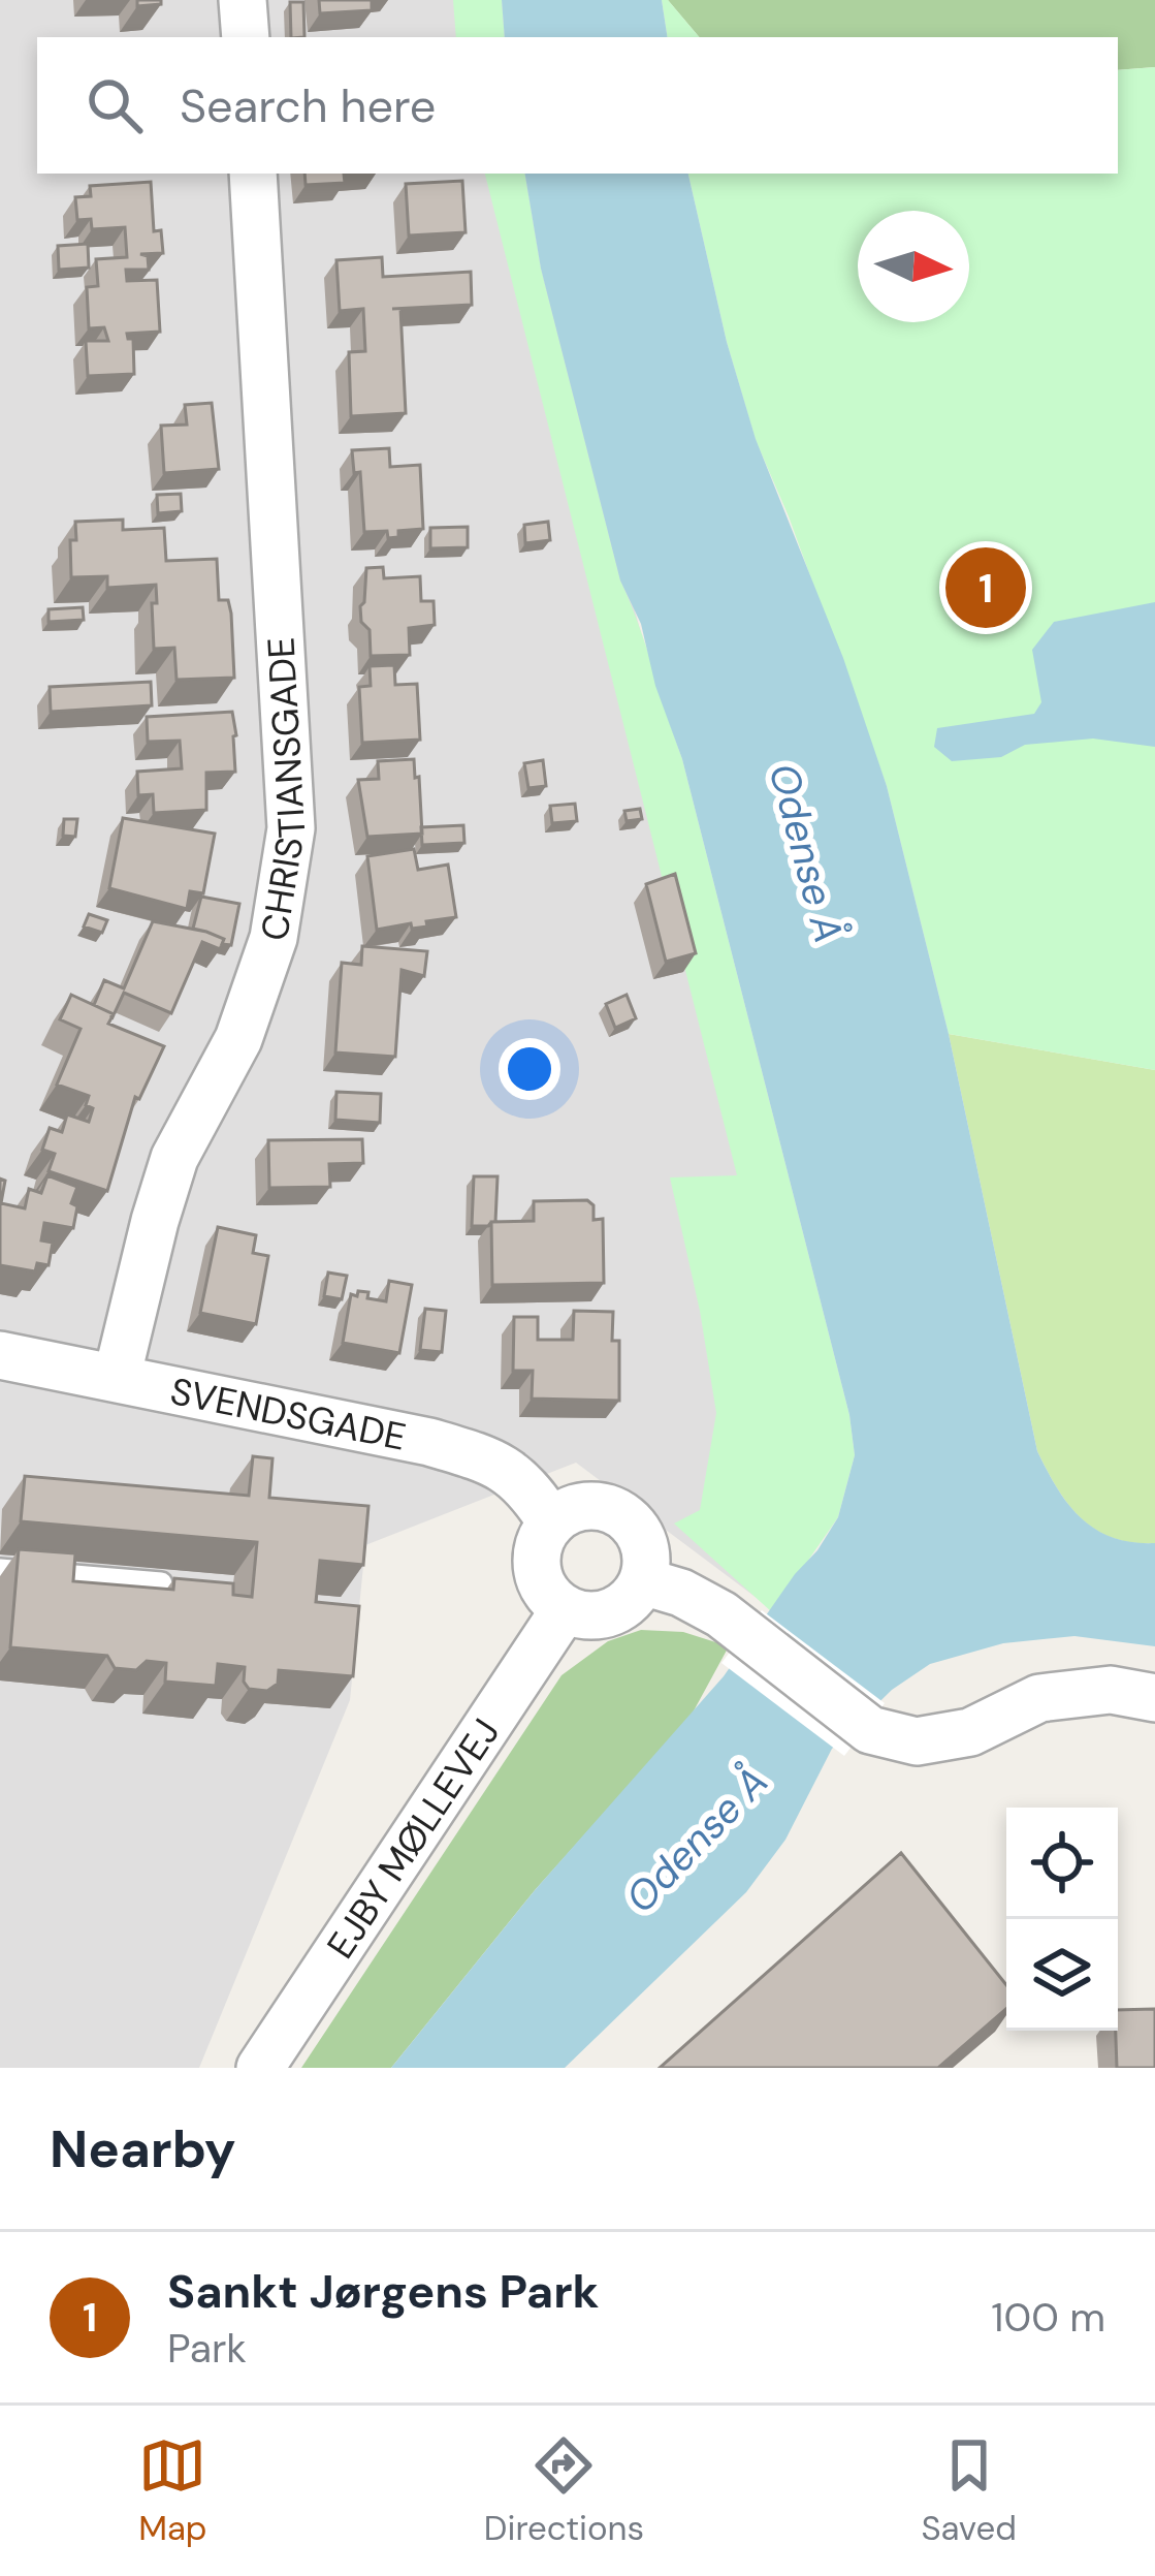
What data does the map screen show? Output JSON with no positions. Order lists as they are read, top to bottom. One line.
{"streets":{"street":["CHRISTIANSGADE","SVENDSGADE","EJBY MØLLEVEJ"]},"crossings":[["CHRISTIANSGADE","SVENDSGADE"],["SVENDSGADE","EJBY MØLLEVEJ"]],"water":["Odense Å"],"north":"right","page":{"search":"Search here","pins":"1","heading":"Nearby","list":[{"mark":"1","name":"Sankt Jørgens Park","note":"Park","value":"100 m"}],"nav":["Map","Directions","Saved"]}}
